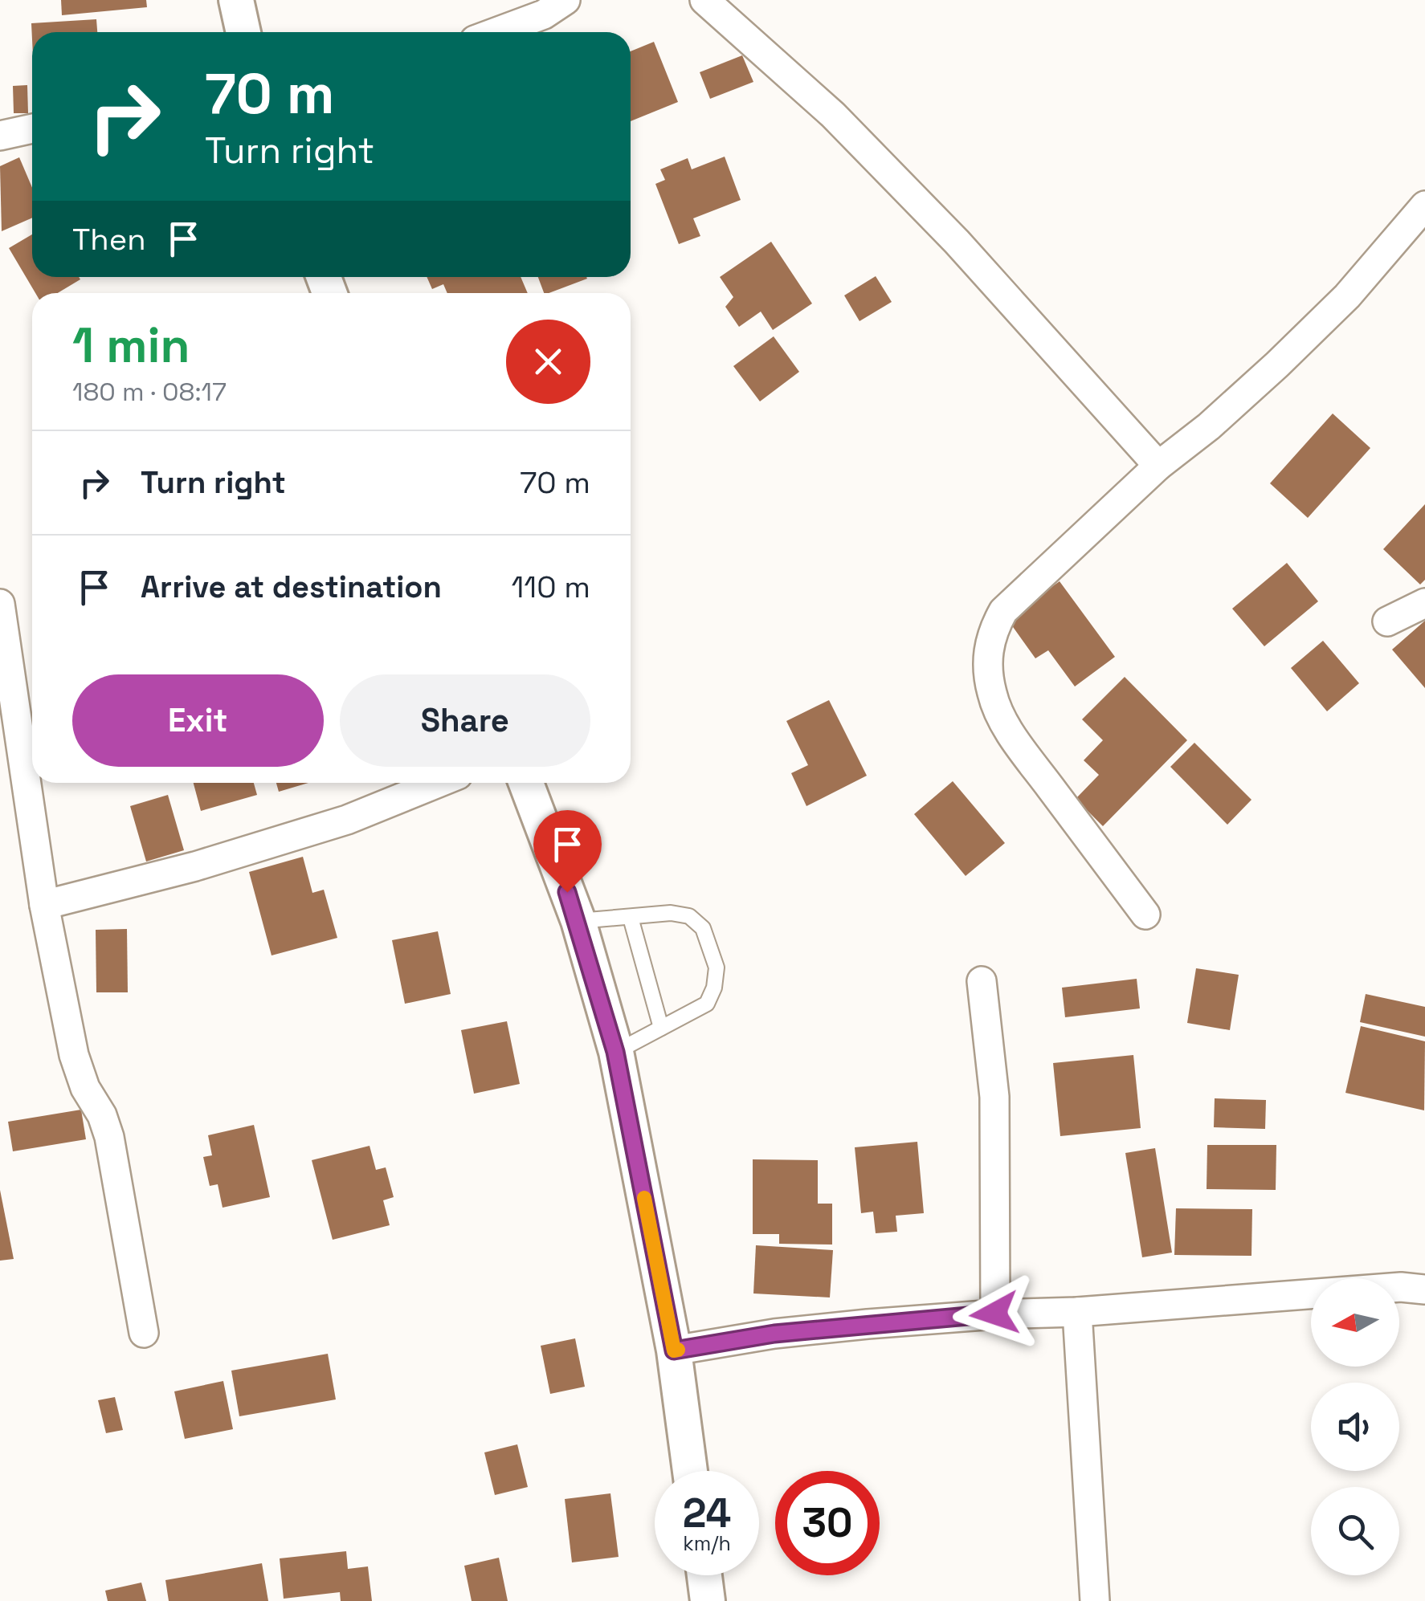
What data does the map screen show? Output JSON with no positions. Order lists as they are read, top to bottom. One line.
{"north":"left","page":{"turn":["70 m","Turn right"],"then":"Then","heading":["1 min","180 m · 08:17"],"list":[{"name":"Turn right","value":"70 m"},{"name":"Arrive at destination","value":"110 m"}],"buttons":["Exit","Share"],"speed":"24 km/h","limit":"30"}}
